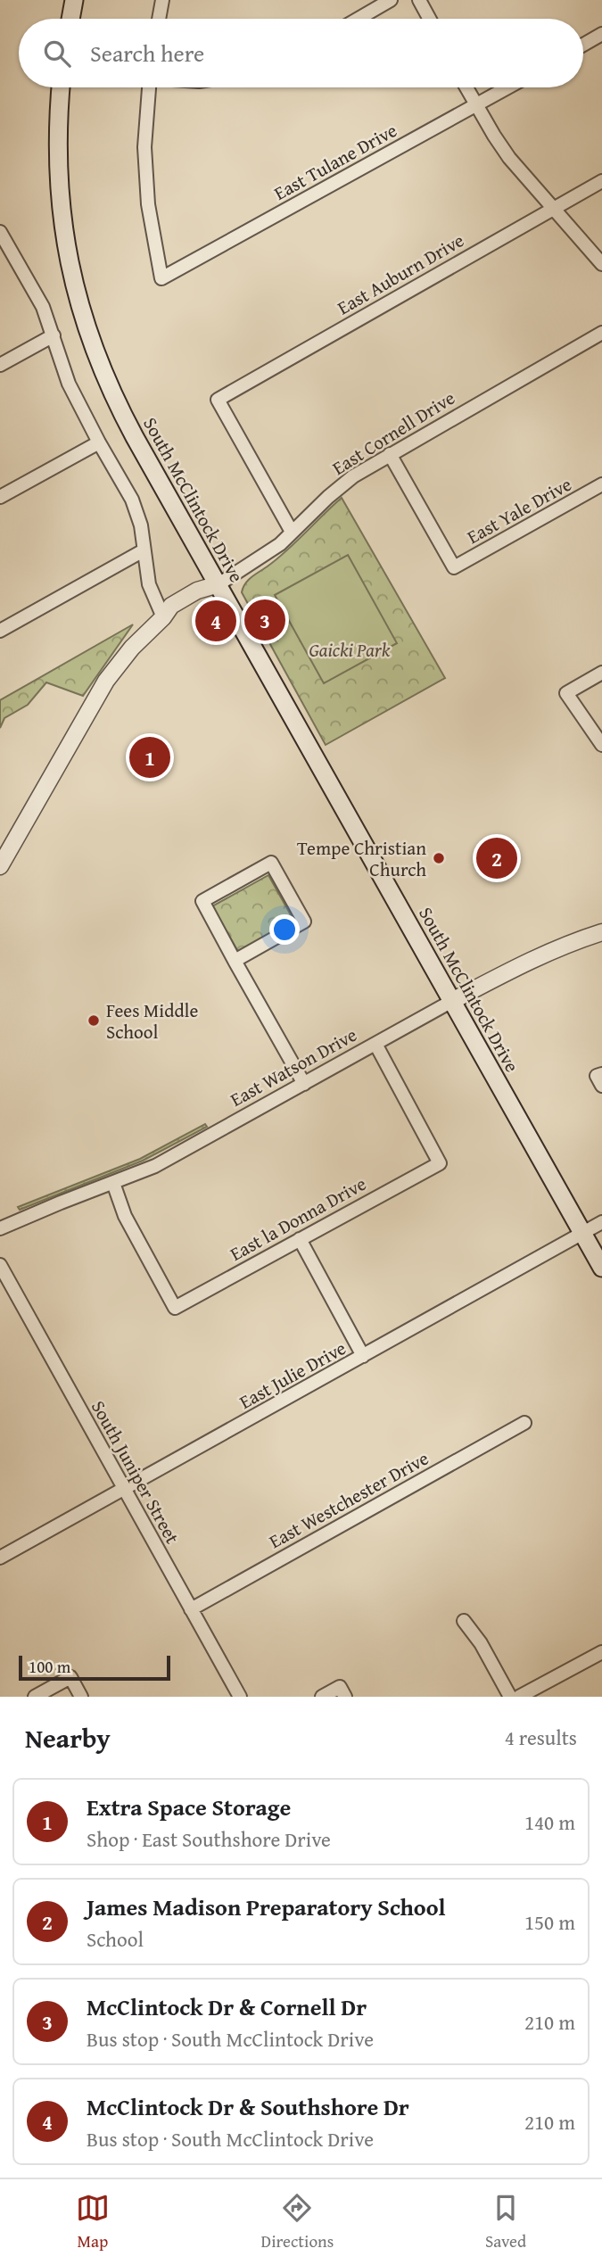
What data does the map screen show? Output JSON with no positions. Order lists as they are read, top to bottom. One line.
{"streets":{"main road":["South McClintock Drive"],"street":["East Tulane Drive","East Auburn Drive","East Cornell Drive","East Yale Drive","East Watson Drive","East la Donna Drive","East Julie Drive","South Juniper Street","East Westchester Drive"]},"crossings":[["East Auburn Drive","East Cornell Drive"],["East Cornell Drive","South McClintock Drive"],["East Cornell Drive","East Yale Drive"],["South McClintock Drive","East Watson Drive"],["South McClintock Drive","East Julie Drive"],["East Watson Drive","East la Donna Drive"],["East Julie Drive","South Juniper Street"],["South Juniper Street","East Westchester Drive"]],"parks":["Gaicki Park"],"places":["Tempe Christian Church","Fees Middle School"],"scale_bar":"100 m","page":{"search":"Search here","pins":["3","4","1","2"],"scale":"100 m","heading":["Nearby","4 results"],"list":[{"mark":"1","name":"Extra Space Storage","note":"Shop · East Southshore Drive","value":"140 m"},{"mark":"2","name":"James Madison Preparatory School","note":"School","value":"150 m"},{"mark":"3","name":"McClintock Dr & Cornell Dr","note":"Bus stop · South McClintock Drive","value":"210 m"},{"mark":"4","name":"McClintock Dr & Southshore Dr","note":"Bus stop · South McClintock Drive","value":"210 m"}],"nav":["Map","Directions","Saved"]}}
